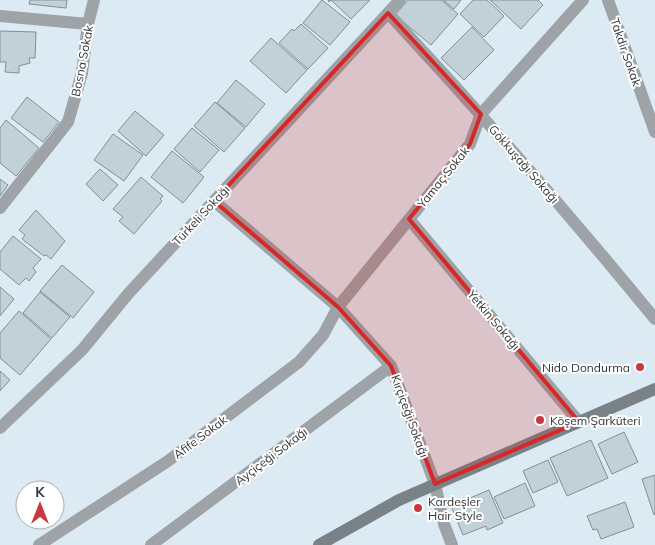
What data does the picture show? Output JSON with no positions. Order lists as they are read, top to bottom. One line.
{"streets":{"street":["Takdir Sokak","Bosna Sokak","Gökkuşağı Sokağı","Yamaç Sokak","Türkeli Sokağı","Yetkin Sokağı","Kırçiçeği Sokağı","Afife Sokak","Ayçiçeği Sokağı"]},"crossings":[["Gökkuşağı Sokağı","Yamaç Sokak"],["Gökkuşağı Sokağı","Türkeli Sokağı"],["Yamaç Sokak","Yetkin Sokağı"],["Yamaç Sokak","Kırçiçeği Sokağı"],["Yamaç Sokak","Afife Sokak"],["Türkeli Sokağı","Kırçiçeği Sokağı"],["Kırçiçeği Sokağı","Afife Sokak"],["Kırçiçeği Sokağı","Ayçiçeği Sokağı"]],"places":["Nido Dondurma","Köşem Şarküteri","Kardeşler Hair Style"],"north":"top"}
